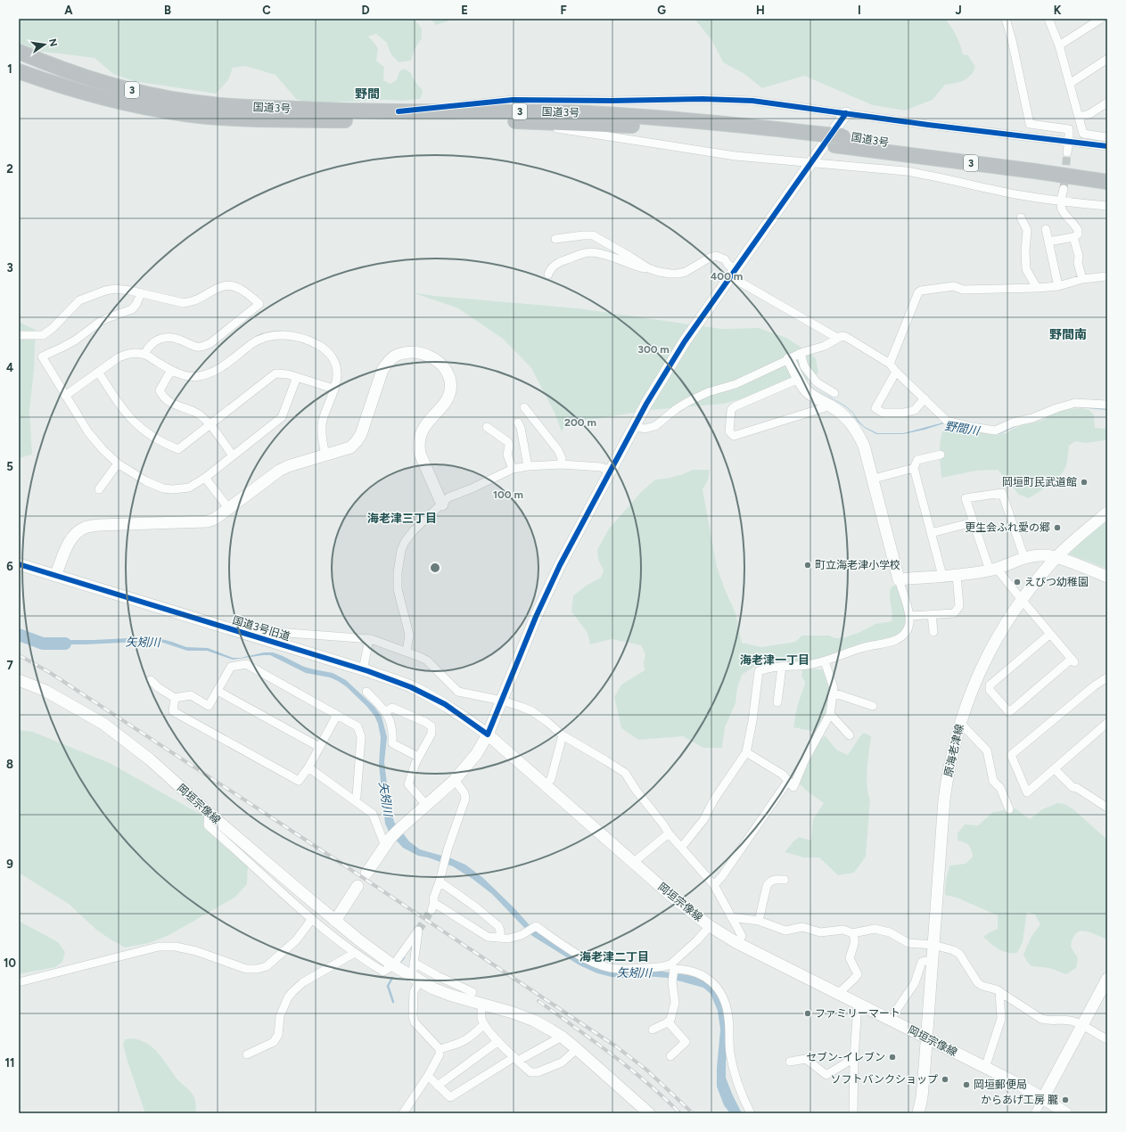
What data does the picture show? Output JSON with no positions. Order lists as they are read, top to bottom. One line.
{"streets":{"highway":["3","国道3号"],"street":["国道3号旧道","原海老津線","岡垣宗像線"]},"crossings":[["国道3号旧道","岡垣宗像線"],["原海老津線","岡垣宗像線"]],"districts":["野間","野間南","海老津三丁目","海老津一丁目","海老津二丁目"],"water":["野間川","矢矧川"],"places":["岡垣町民武道館","更生会ふれ愛の郷","町立海老津小学校","えびつ幼稚園","ファミリーマート","セブン-イレブン","ソフトバンクショップ","岡垣郵便局","からあげ工房 朧"],"north":"right","grid":{"columns":["A","B","C","D","E","F","G","H","I","J","K"],"rows":["1","2","3","4","5","6","7","8","9","10","11"]},"rings":["400 m","300 m","200 m","100 m"]}
